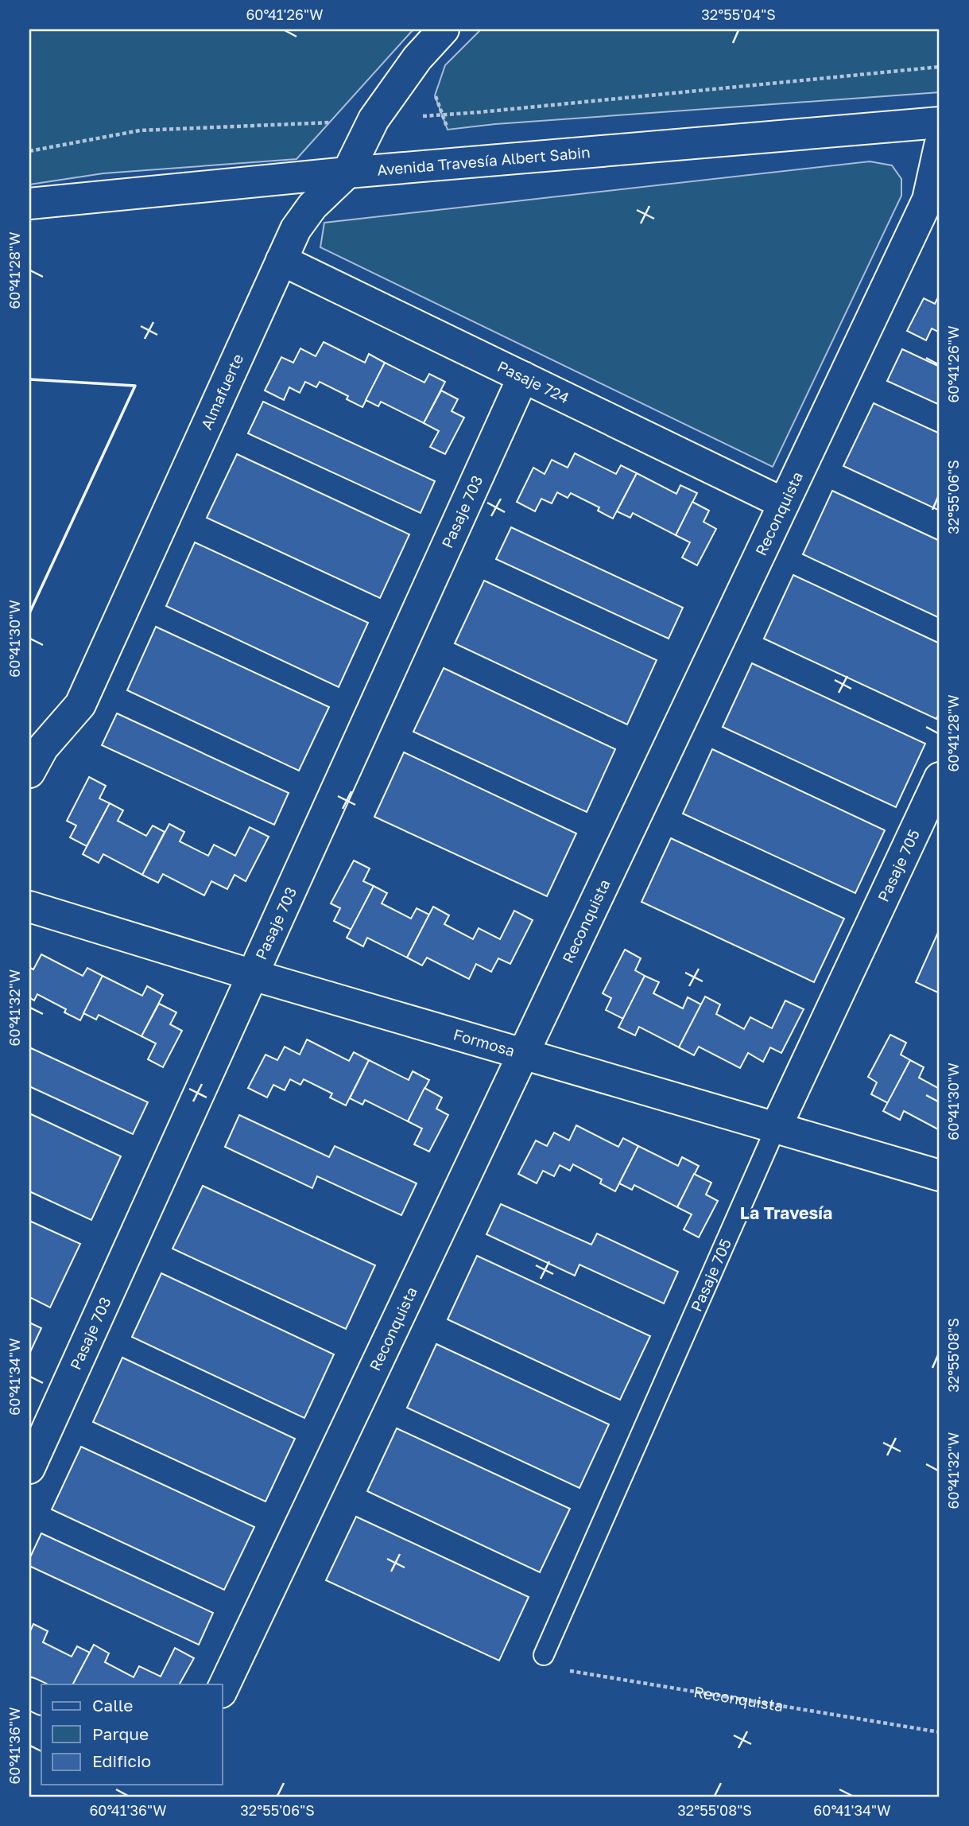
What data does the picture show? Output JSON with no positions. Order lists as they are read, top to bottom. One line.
{"streets":{"street":["Avenida Travesía Albert Sabin","Pasaje 724","Almafuerte","Pasaje 703","Reconquista","Pasaje 705","Formosa"]},"crossings":[["Avenida Travesía Albert Sabin","Almafuerte"],["Pasaje 724","Almafuerte"],["Pasaje 724","Pasaje 703"],["Pasaje 724","Reconquista"],["Pasaje 703","Formosa"],["Reconquista","Pasaje 705"],["Reconquista","Formosa"],["Pasaje 705","Formosa"]],"districts":["La Travesía"],"legend":["Calle","Parque","Edificio"],"coordinates":["60°41'26\"W","32°55'04\"S","60°41'28\"W","32°55'06\"S","60°41'30\"W","60°41'32\"W","32°55'08\"S","60°41'34\"W","60°41'36\"W"]}
